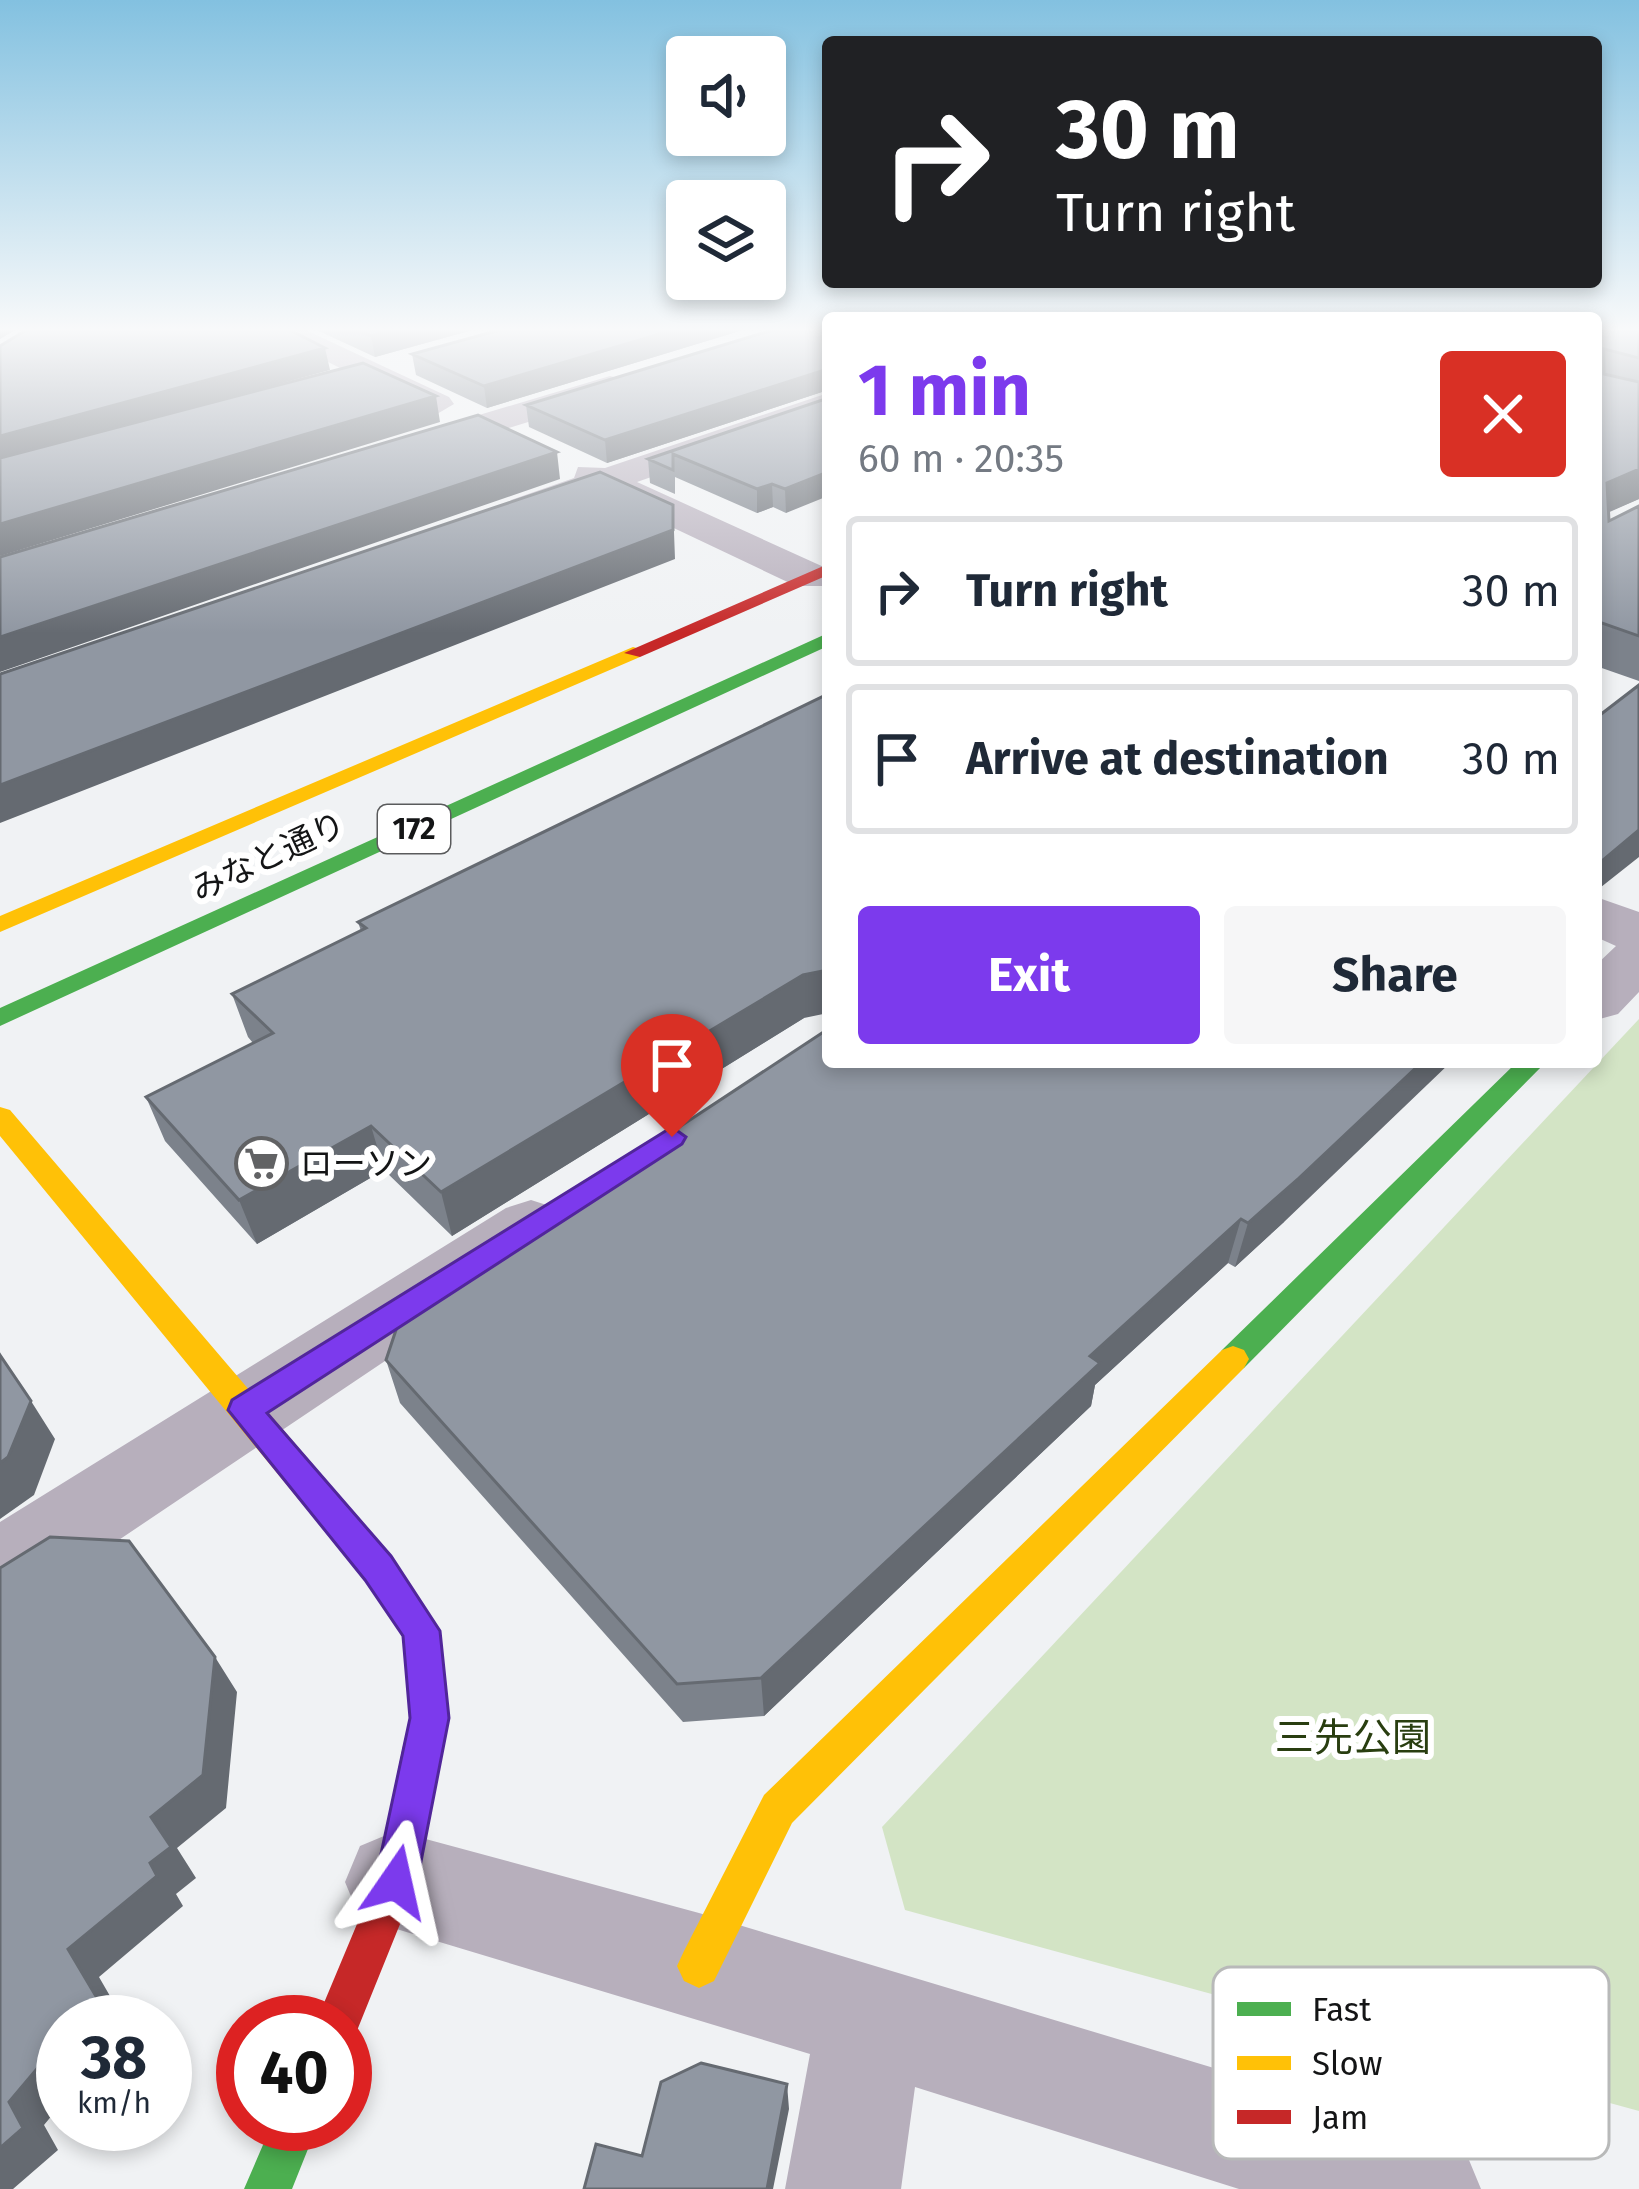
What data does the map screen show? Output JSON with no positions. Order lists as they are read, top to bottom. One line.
{"streets":{"main road":["172","みなと通り"]},"parks":["三先公園"],"places":{"supermarket":["ローソン"]},"legend":["Fast","Slow","Jam"],"page":{"turn":["30 m","Turn right"],"heading":["1 min","60 m · 20:35"],"list":[{"name":"Turn right","value":"30 m"},{"name":"Arrive at destination","value":"30 m"}],"buttons":["Exit","Share"],"speed":"38 km/h","limit":"40"}}
